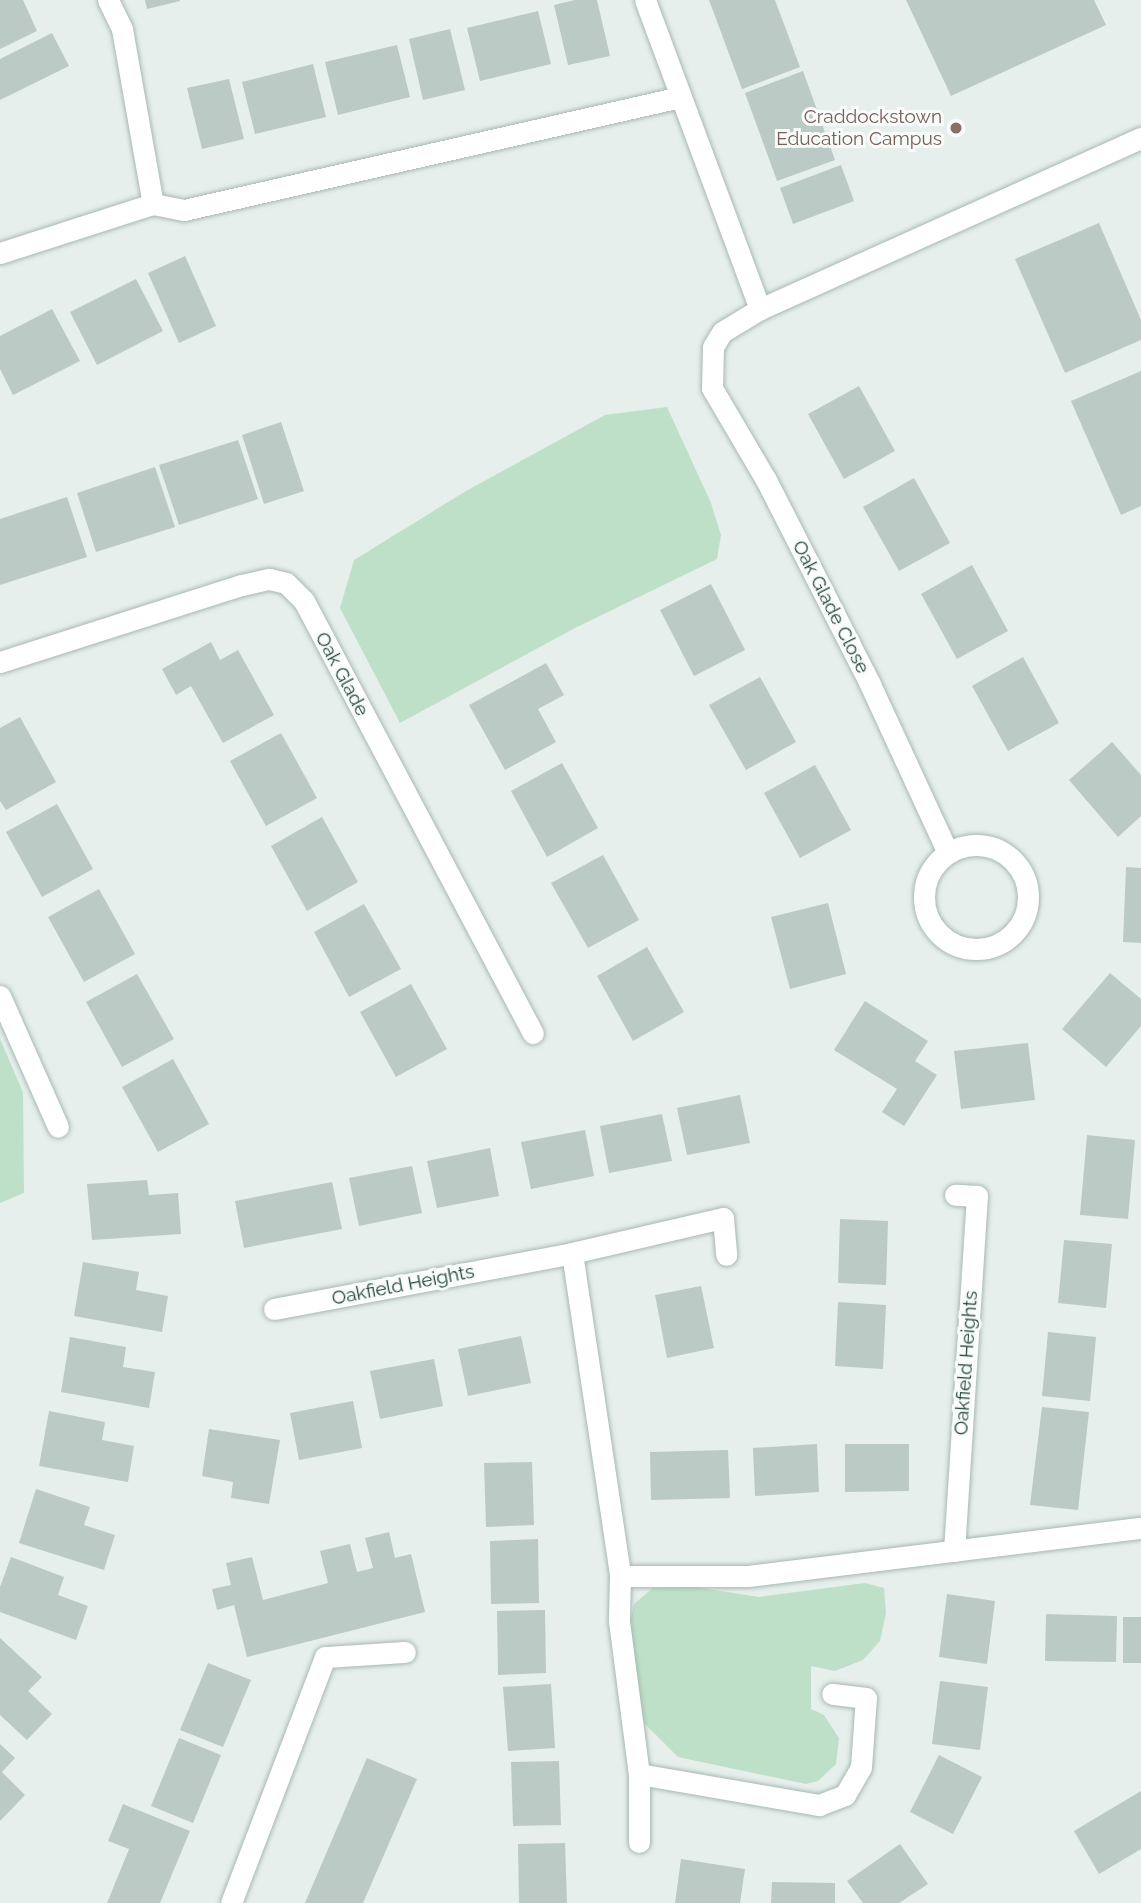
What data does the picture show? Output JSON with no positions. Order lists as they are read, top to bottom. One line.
{"streets":{"street":["Oak Glade Close","Oak Glade","Oakfield Heights"]},"places":["Craddockstown Education Campus"]}
